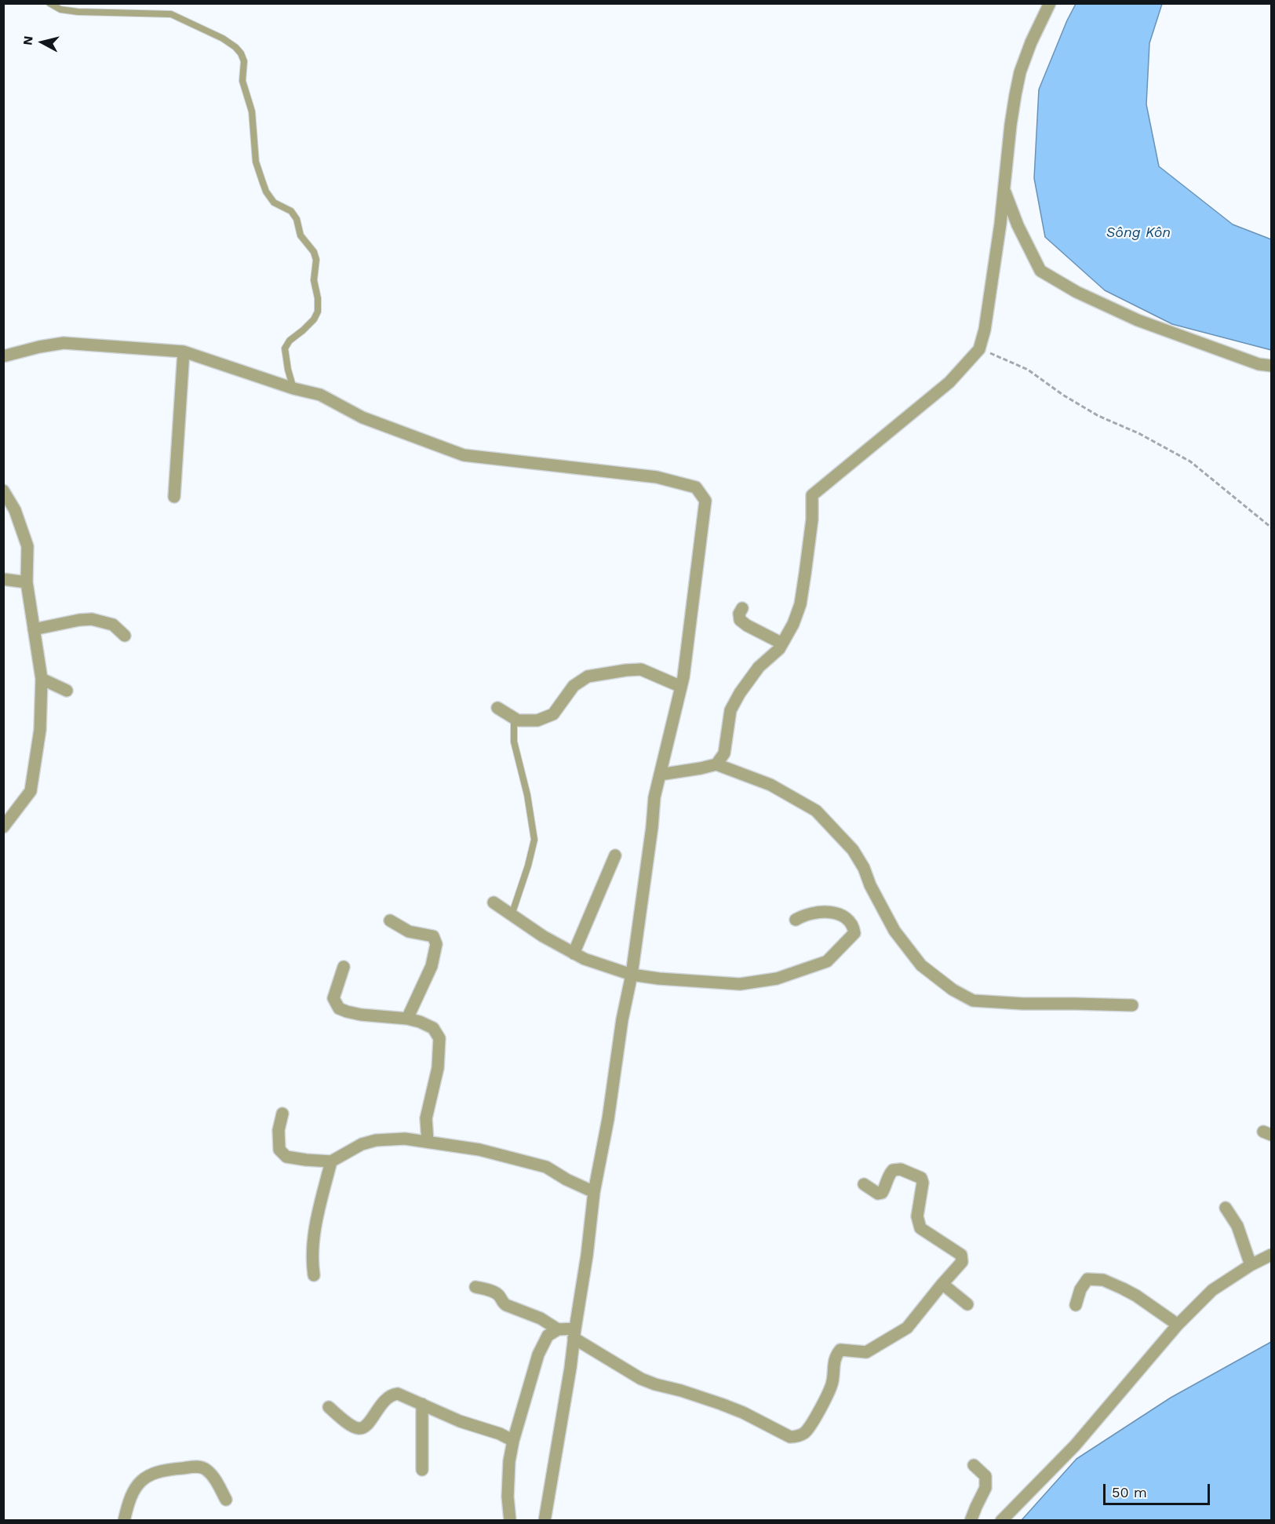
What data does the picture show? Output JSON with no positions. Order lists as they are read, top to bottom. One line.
{"water":["Sông Kôn"],"scale_bar":"50 m","north":"left"}
